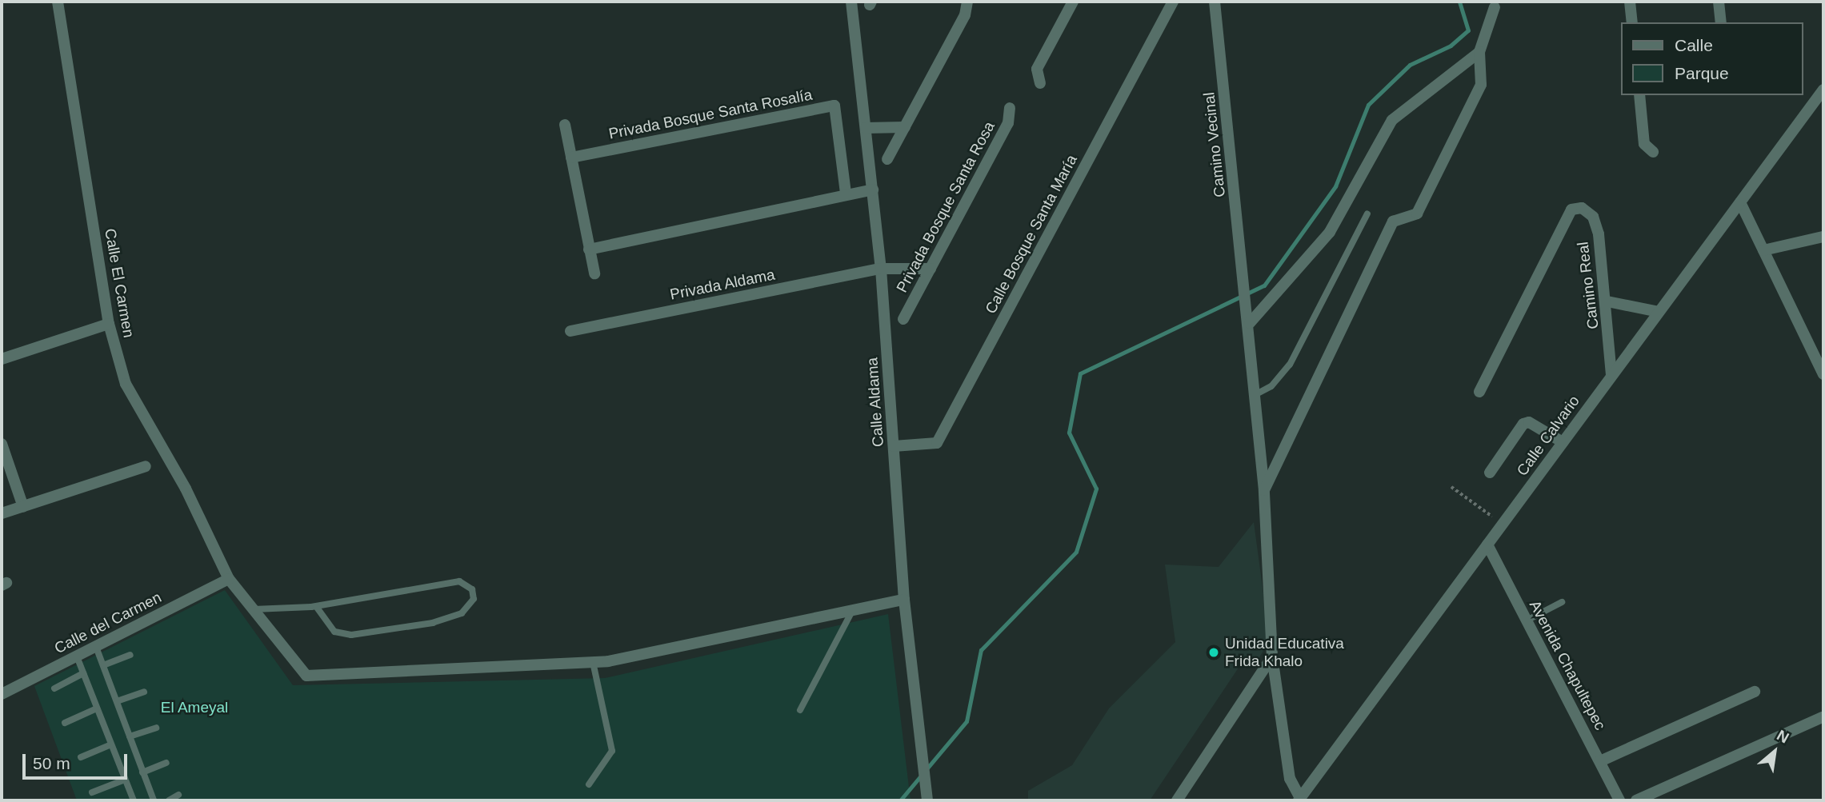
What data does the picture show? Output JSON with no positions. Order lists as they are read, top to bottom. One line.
{"streets":{"street":["Privada Bosque Santa Rosalía","Camino Vecinal","Privada Bosque Santa Rosa","Calle Bosque Santa María","Calle El Carmen","Privada Aldama","Camino Real","Calle Aldama","Calle Calvario","Calle del Carmen","Avenida Chapultepec"]},"crossings":[["Privada Bosque Santa Rosa","Privada Aldama"],["Calle Bosque Santa María","Calle Aldama"],["Calle El Carmen","Calle del Carmen"],["Privada Aldama","Calle Aldama"],["Camino Real","Calle Calvario"],["Calle Calvario","Avenida Chapultepec"]],"parks":["El Ameyal"],"places":["Unidad Educativa Frida Khalo"],"legend":["Calle","Parque"],"scale_bar":"50 m","north":"top right"}
